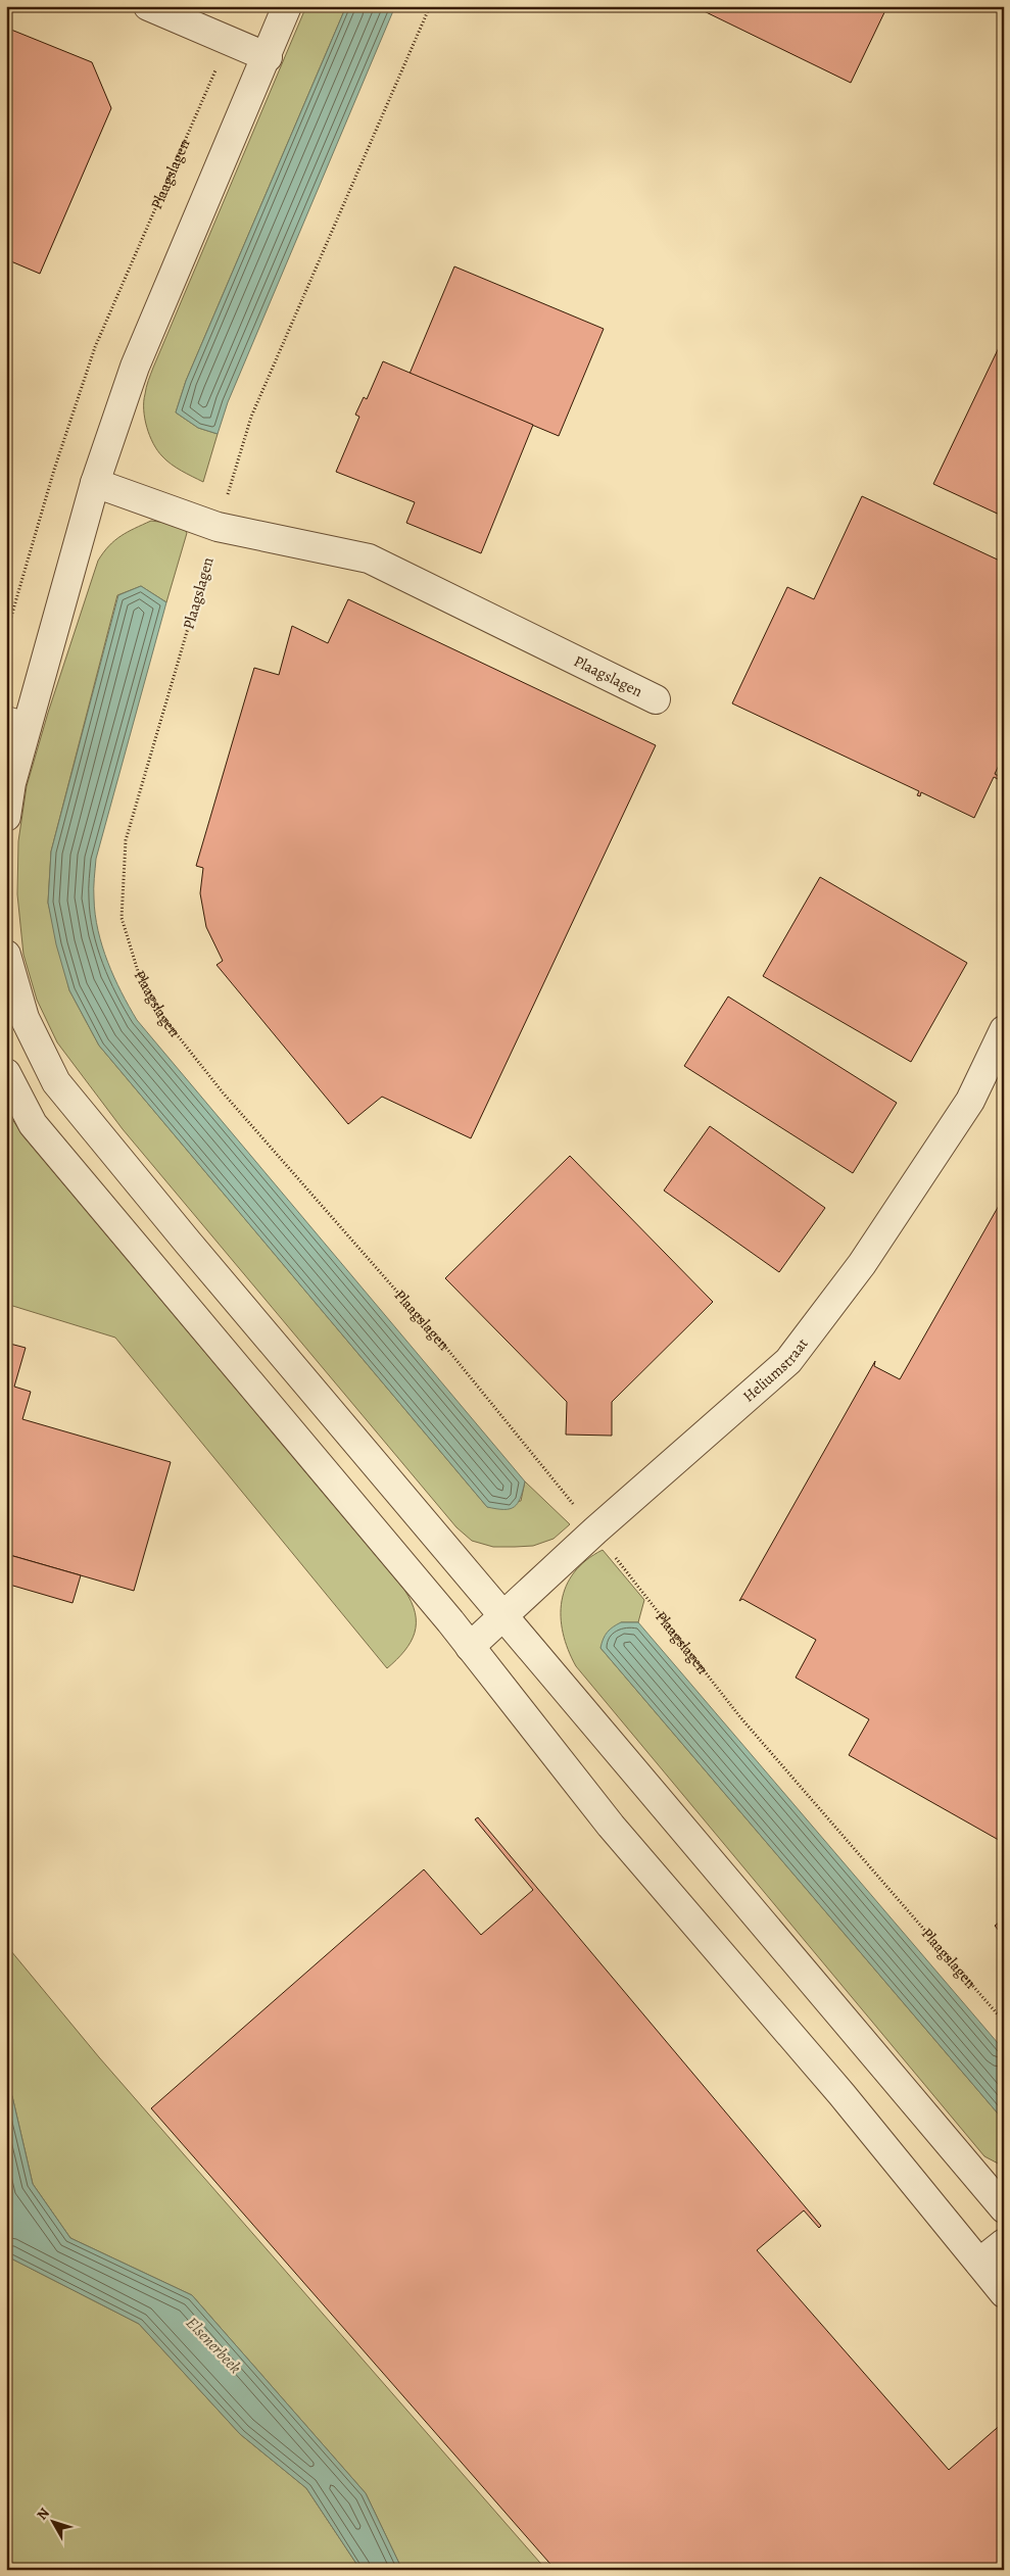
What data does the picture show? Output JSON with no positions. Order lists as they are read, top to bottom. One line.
{"streets":{"street":["Plaagslagen","Heliumstraat"]},"crossings":[["Plaagslagen","Heliumstraat"]],"water":["Elsenerbeek"],"north":"top left"}
